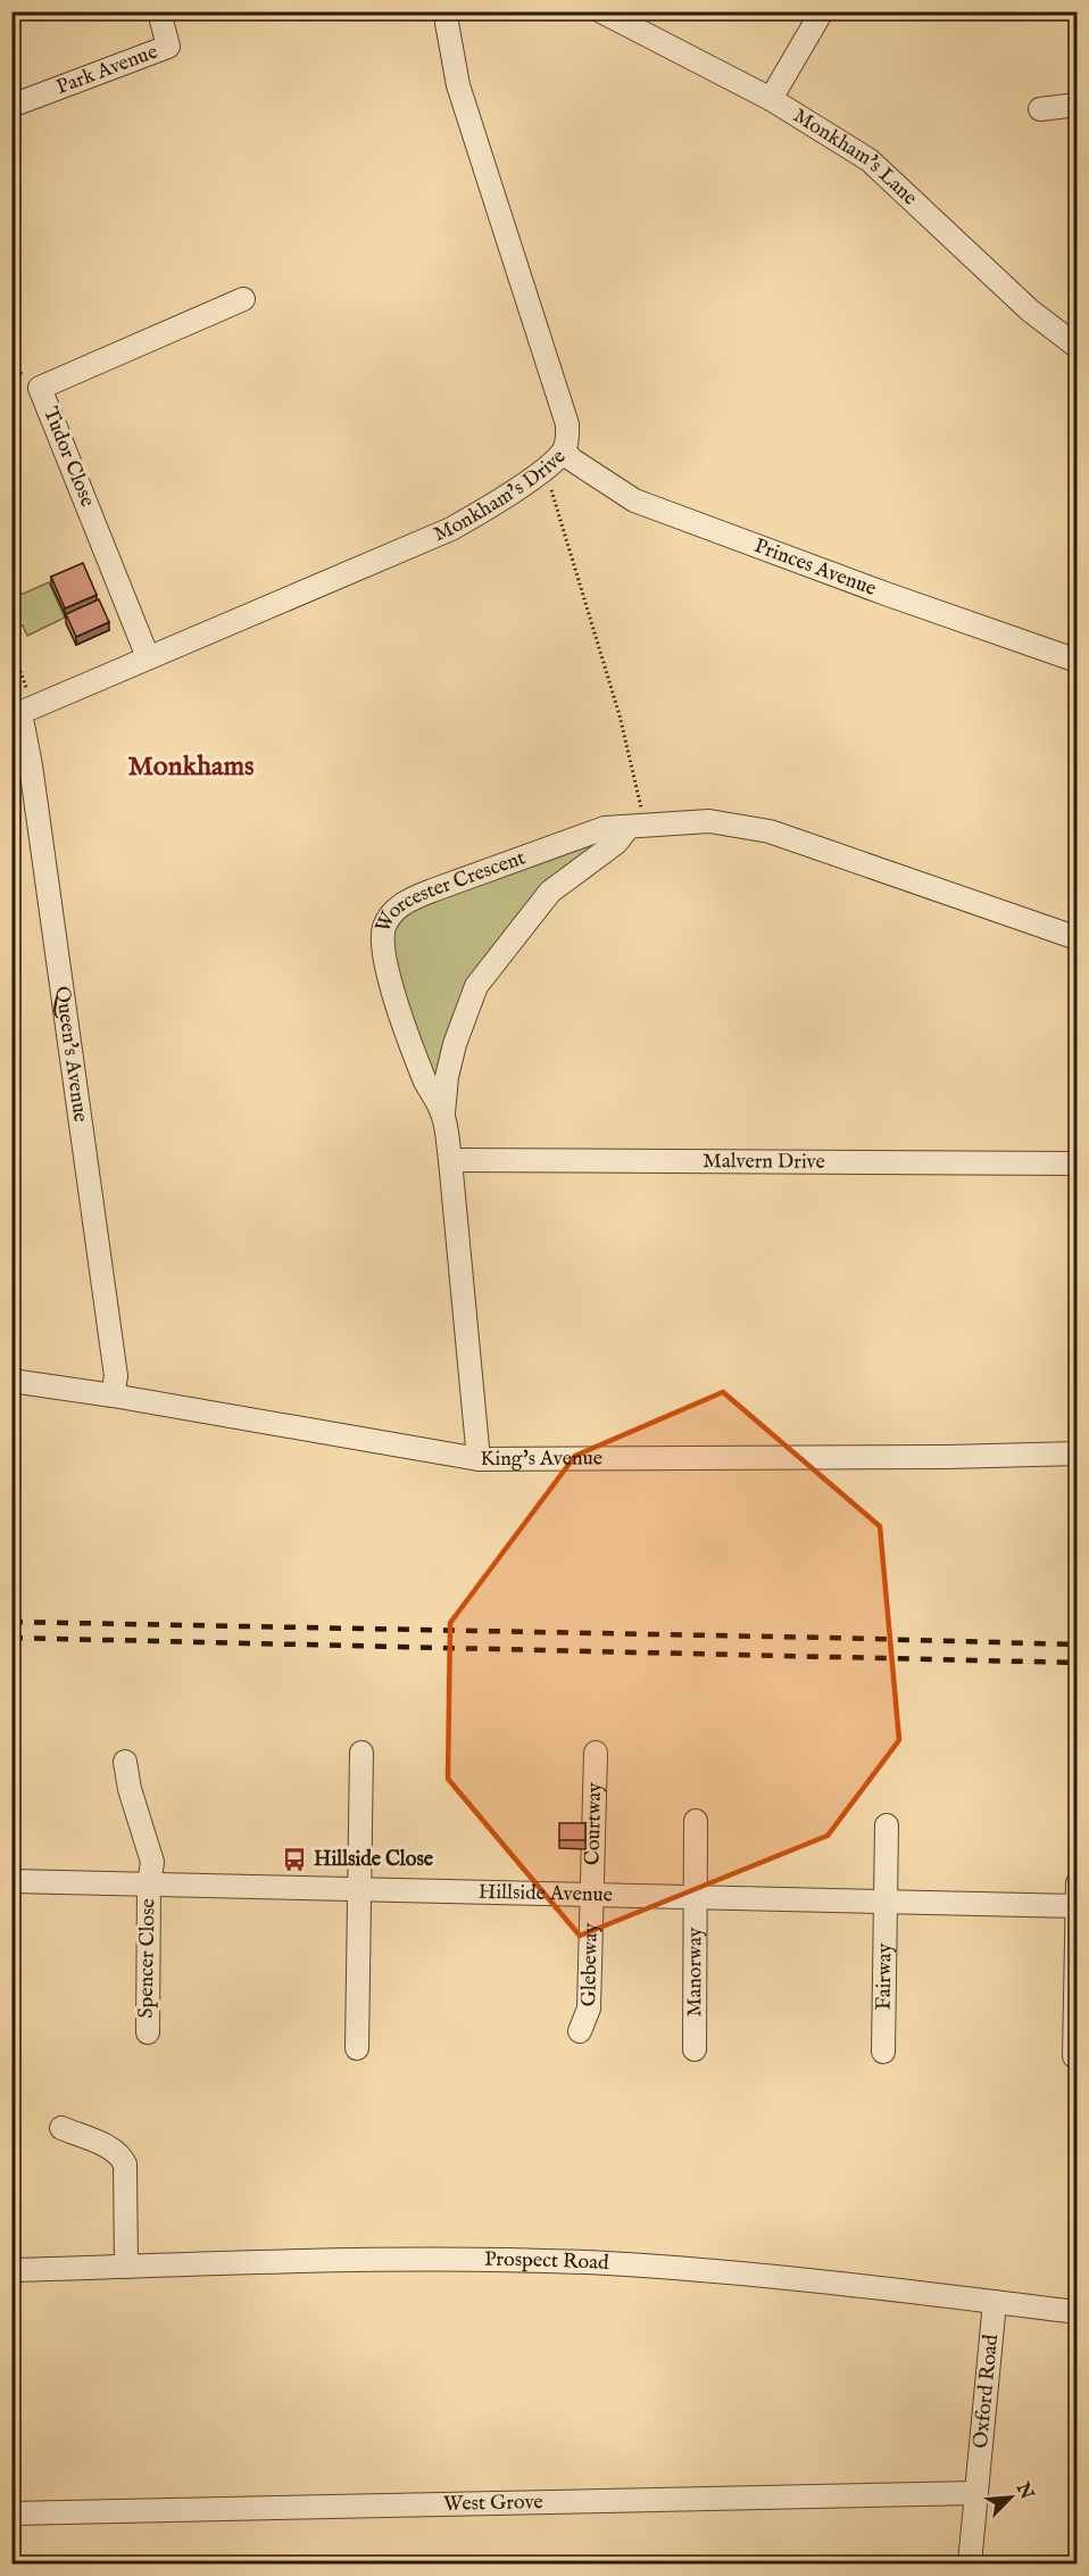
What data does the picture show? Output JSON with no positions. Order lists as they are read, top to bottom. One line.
{"streets":{"street":["Park Avenue","Monkham's Lane","Tudor Close","Monkham's Drive","Princes Avenue","Worcester Crescent","Queen's Avenue","Malvern Drive","King's Avenue","Courtway","Hillside Avenue","Spencer Close","Glebeway","Manorway","Fairway","Prospect Road","Oxford Road","West Grove"]},"crossings":[["Tudor Close","Monkham's Drive"],["Monkham's Drive","Princes Avenue"],["Monkham's Drive","Queen's Avenue"],["Worcester Crescent","Malvern Drive"],["Worcester Crescent","King's Avenue"],["Queen's Avenue","King's Avenue"],["Courtway","Hillside Avenue"],["Courtway","Glebeway"],["Hillside Avenue","Spencer Close"],["Hillside Avenue","Glebeway"],["Hillside Avenue","Manorway"],["Hillside Avenue","Fairway"],["Prospect Road","Oxford Road"],["Oxford Road","West Grove"]],"districts":["Monkhams"],"places":{"bus stop":["Hillside Close"]},"north":"top right"}
